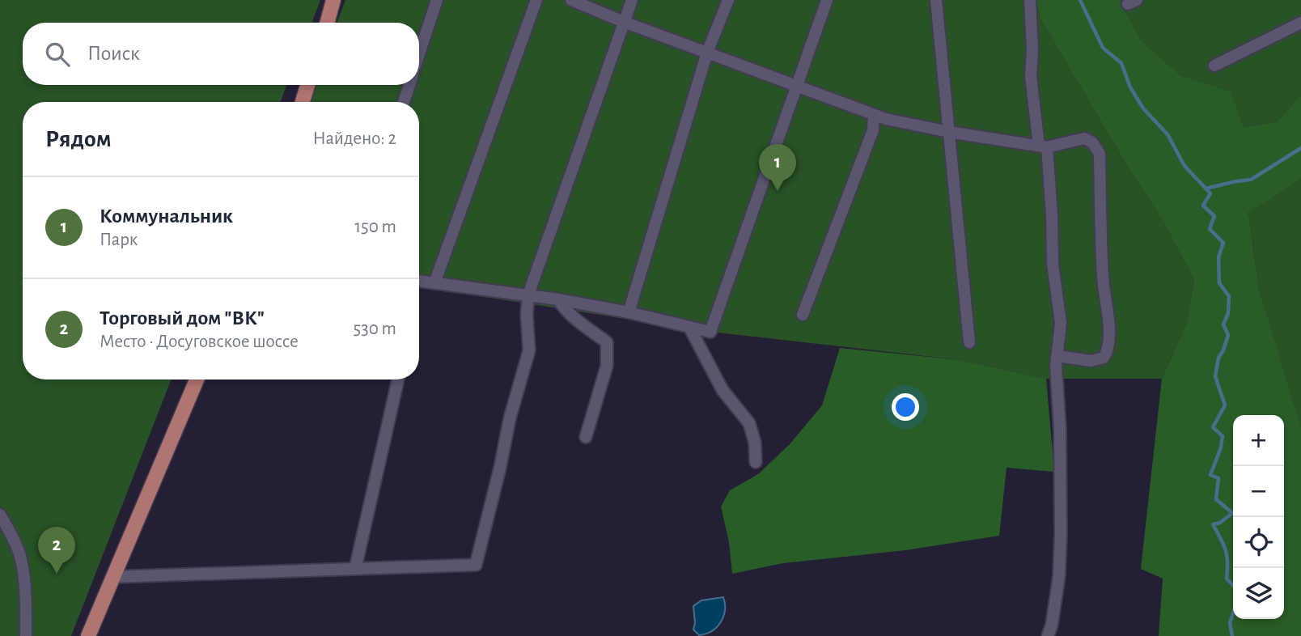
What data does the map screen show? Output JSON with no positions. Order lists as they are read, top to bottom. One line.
{"page":{"search":"Поиск","heading":["Рядом","Найдено: 2"],"pins":["1","2"],"list":[{"mark":"1","name":"Коммунальник","note":"Парк","value":"150 m"},{"mark":"2","name":"Торговый дом \"ВК\"","note":"Место · Досуговское шоссе","value":"530 m"}],"map_buttons":["+","−"]}}
